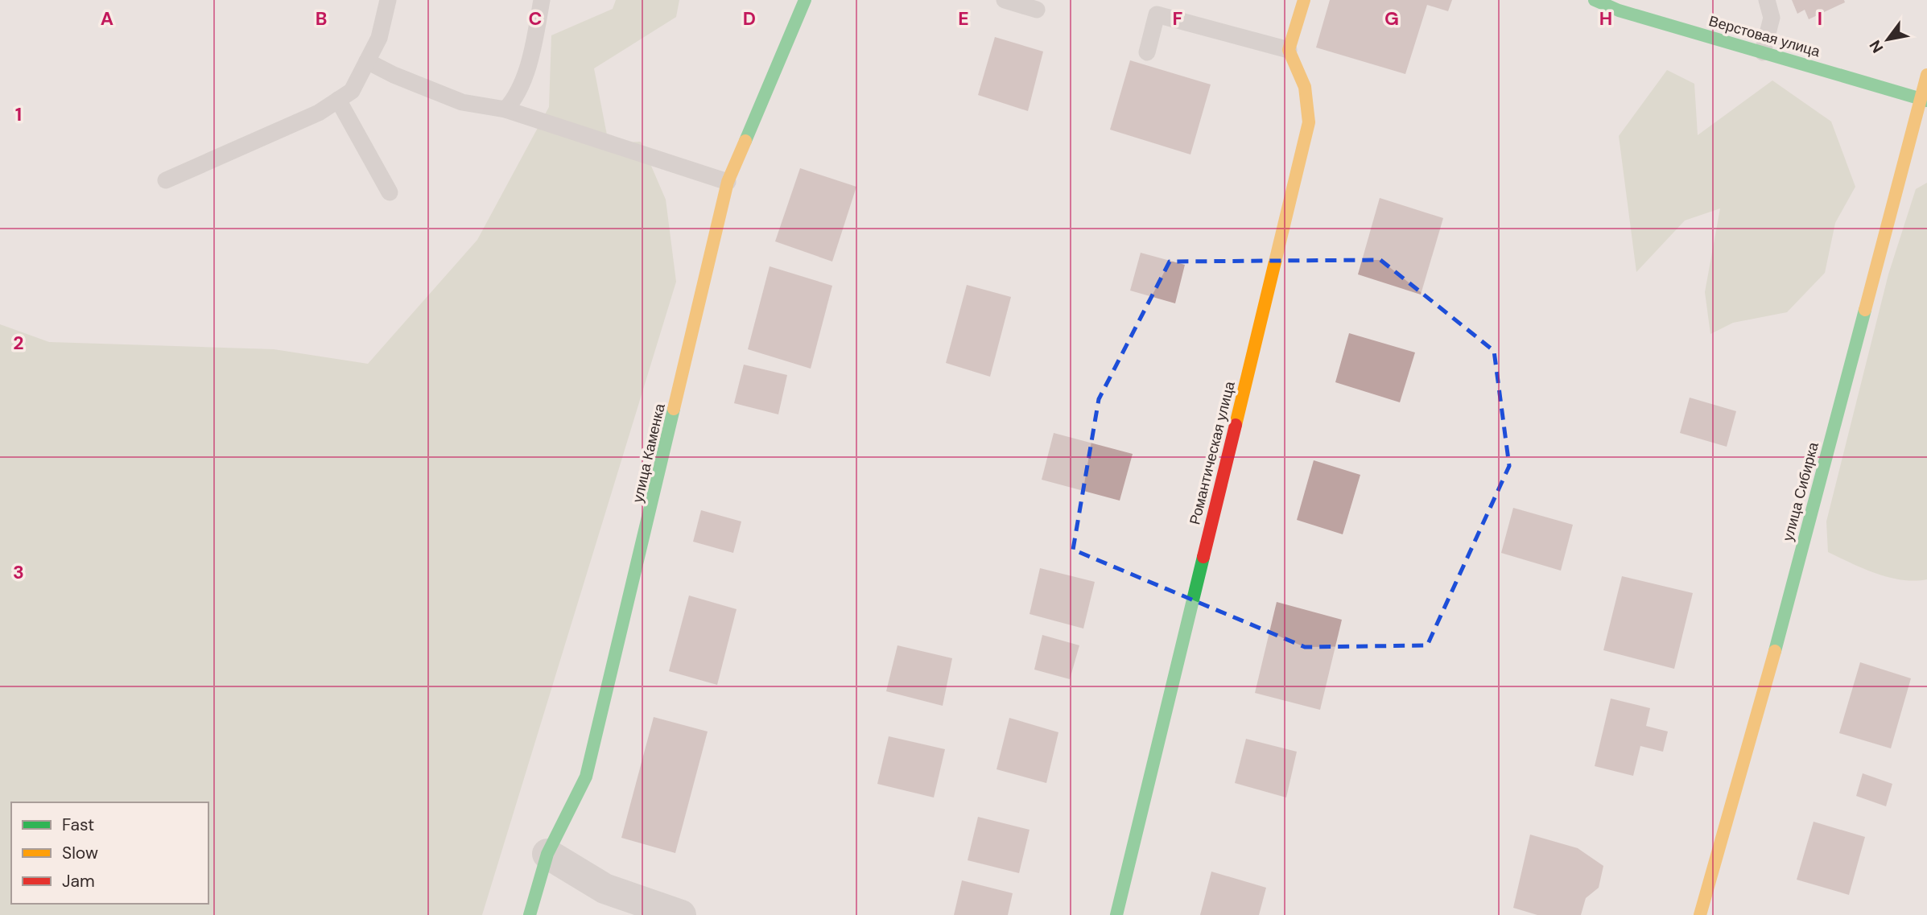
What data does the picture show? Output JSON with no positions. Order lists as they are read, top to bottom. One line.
{"streets":{"street":["Верстовая улица","улица Каменка","Романтическая улица","улица Сибирка"]},"crossings":[["Верстовая улица","улица Сибирка"]],"legend":["Fast","Slow","Jam"],"north":"bottom left","grid":{"columns":["A","B","C","D","E","F","G","H","I"],"rows":["1","2","3"]}}
